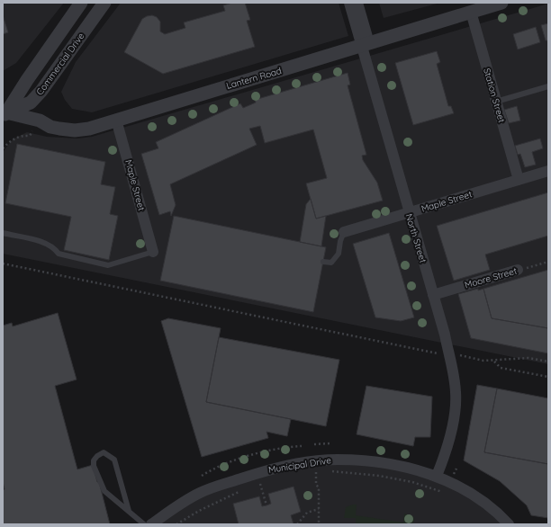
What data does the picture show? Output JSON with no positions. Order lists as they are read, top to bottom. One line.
{"streets":{"street":["Commercial Drive","Lantern Road","Station Street","Maple Street","North Street","Moore Street","Municipal Drive"]},"crossings":[["Commercial Drive","Lantern Road"],["Lantern Road","Station Street"],["Lantern Road","Maple Street"],["Lantern Road","North Street"],["Station Street","Maple Street"],["Maple Street","North Street"],["North Street","Moore Street"],["North Street","Municipal Drive"]]}
